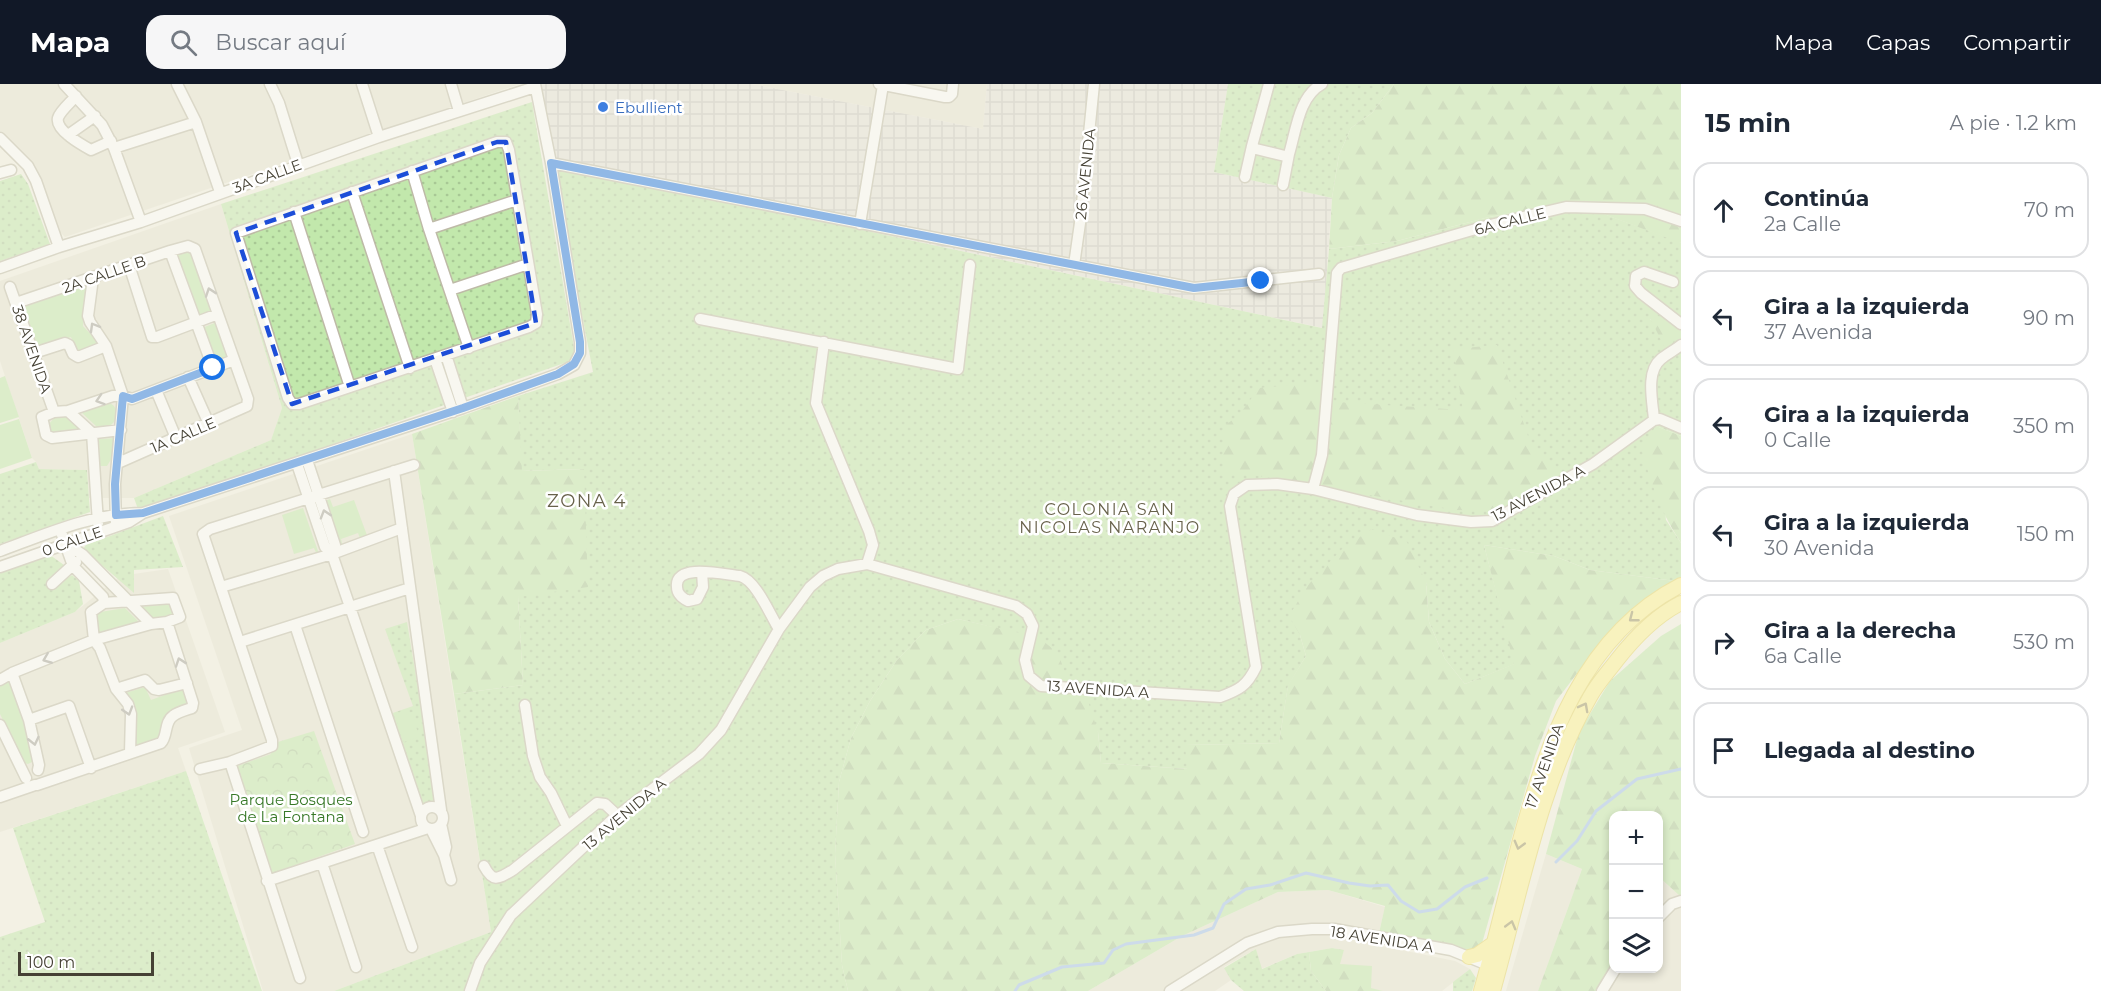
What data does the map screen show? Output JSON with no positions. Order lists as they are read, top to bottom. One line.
{"streets":{"main road":["17 AVENIDA"],"street":["26 AVENIDA","3A CALLE","6A CALLE","2A CALLE B","38 AVENIDA","1A CALLE","13 AVENIDA A","0 CALLE","18 AVENIDA A"]},"crossings":[["6A CALLE","13 AVENIDA A"],["2A CALLE B","38 AVENIDA"],["17 AVENIDA","18 AVENIDA A"]],"districts":["ZONA 4","COLONIA SAN NICOLAS NARANJO"],"parks":["Parque Bosques de La Fontana"],"places":["Ebullient"],"scale_bar":"100 m","page":{"header":"Mapa","search":"Buscar aquí","nav":["Mapa","Capas","Compartir"],"heading":["15 min","A pie · 1.2 km"],"list":[["Continúa","2a Calle","70 m"],["Gira a la izquierda","37 Avenida","90 m"],["Gira a la izquierda","0 Calle","350 m"],["Gira a la izquierda","30 Avenida","150 m"],["Gira a la derecha","6a Calle","530 m"],"Llegada al destino"],"map_buttons":["+","−"],"scale":"100 m"}}
